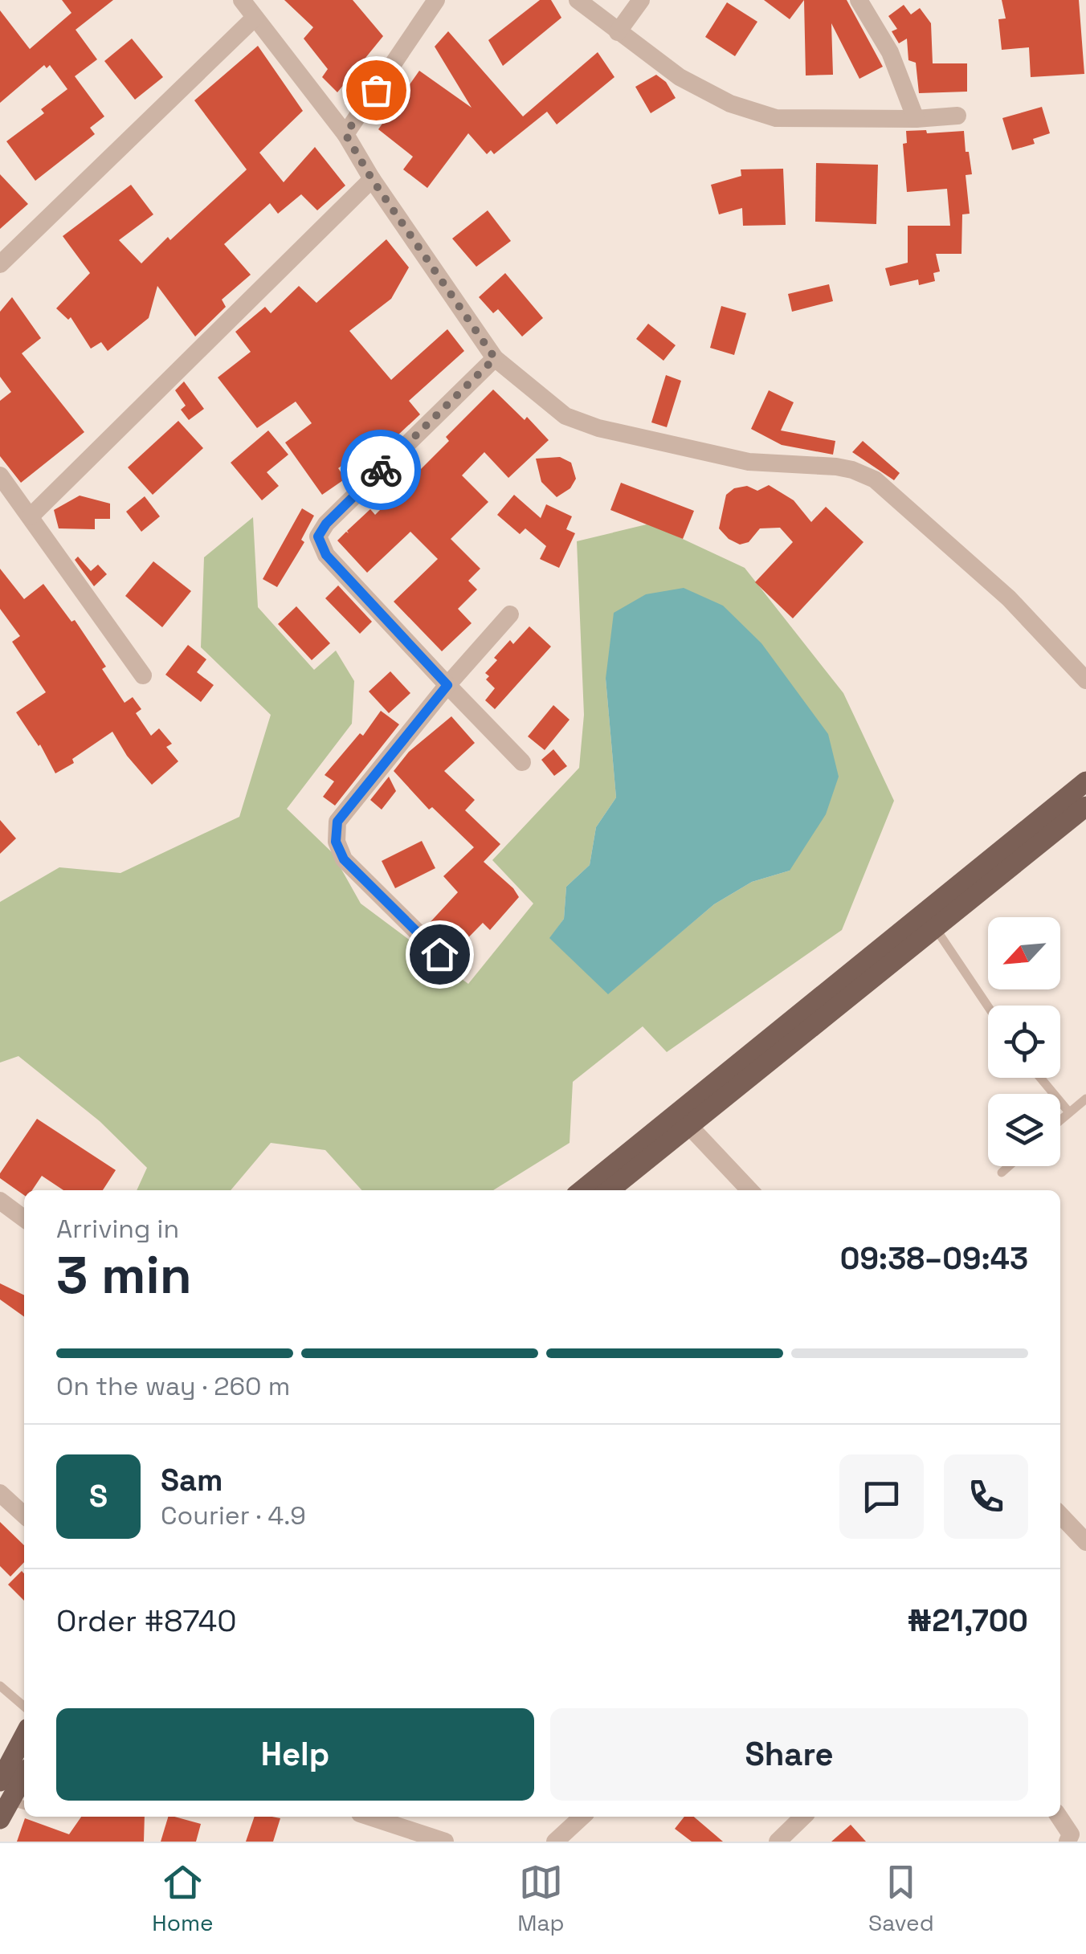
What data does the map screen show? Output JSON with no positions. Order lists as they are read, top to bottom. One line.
{"north":"bottom left","page":{"heading":["3 min","Arriving in","09:38–09:43"],"panel":["Sam","Courier · 4.9","Order #8740","₦21,700"],"bar":"On the way · 260 m","round":"S","buttons":["Help","Share"],"tabs":["Home","Map","Saved"]}}
